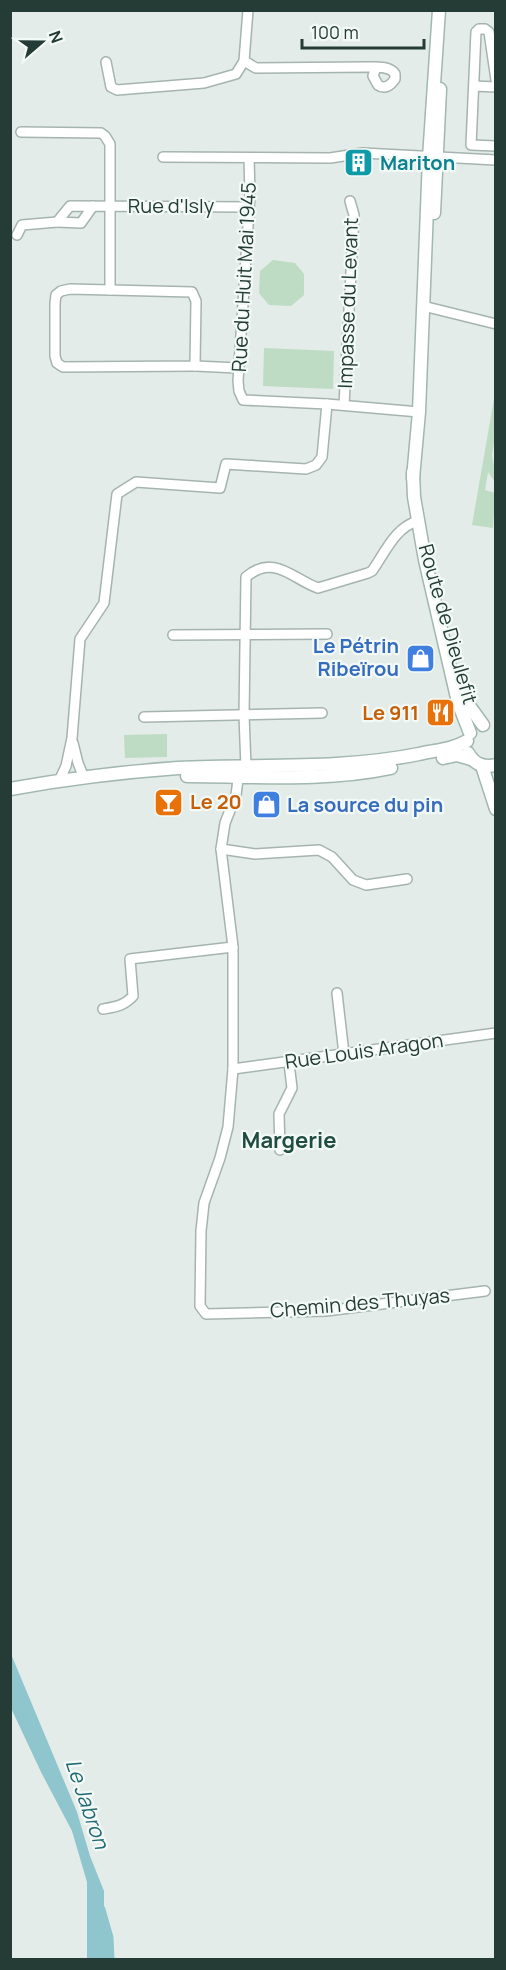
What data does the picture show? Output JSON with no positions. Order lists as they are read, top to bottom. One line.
{"streets":{"main road":["Route de Dieulefit"],"street":["Rue d'Isly","Rue du Huit Mai 1945","Impasse du Levant","Rue Louis Aragon","Chemin des Thuyas"]},"crossings":[["Rue d'Isly","Rue du Huit Mai 1945"],["Rue du Huit Mai 1945","Impasse du Levant"],["Rue du Huit Mai 1945","Route de Dieulefit"],["Route de Dieulefit","Chemin des Thuyas"],["Rue Louis Aragon","Chemin des Thuyas"]],"districts":["Margerie"],"water":["Le Jabron"],"places":{"building":["Mariton"],"shop":["Le Pétrin Ribeïrou","La source du pin"],"restaurant":["Le 911"],"bar":["Le 20"]},"scale_bar":"100 m","north":"right"}
